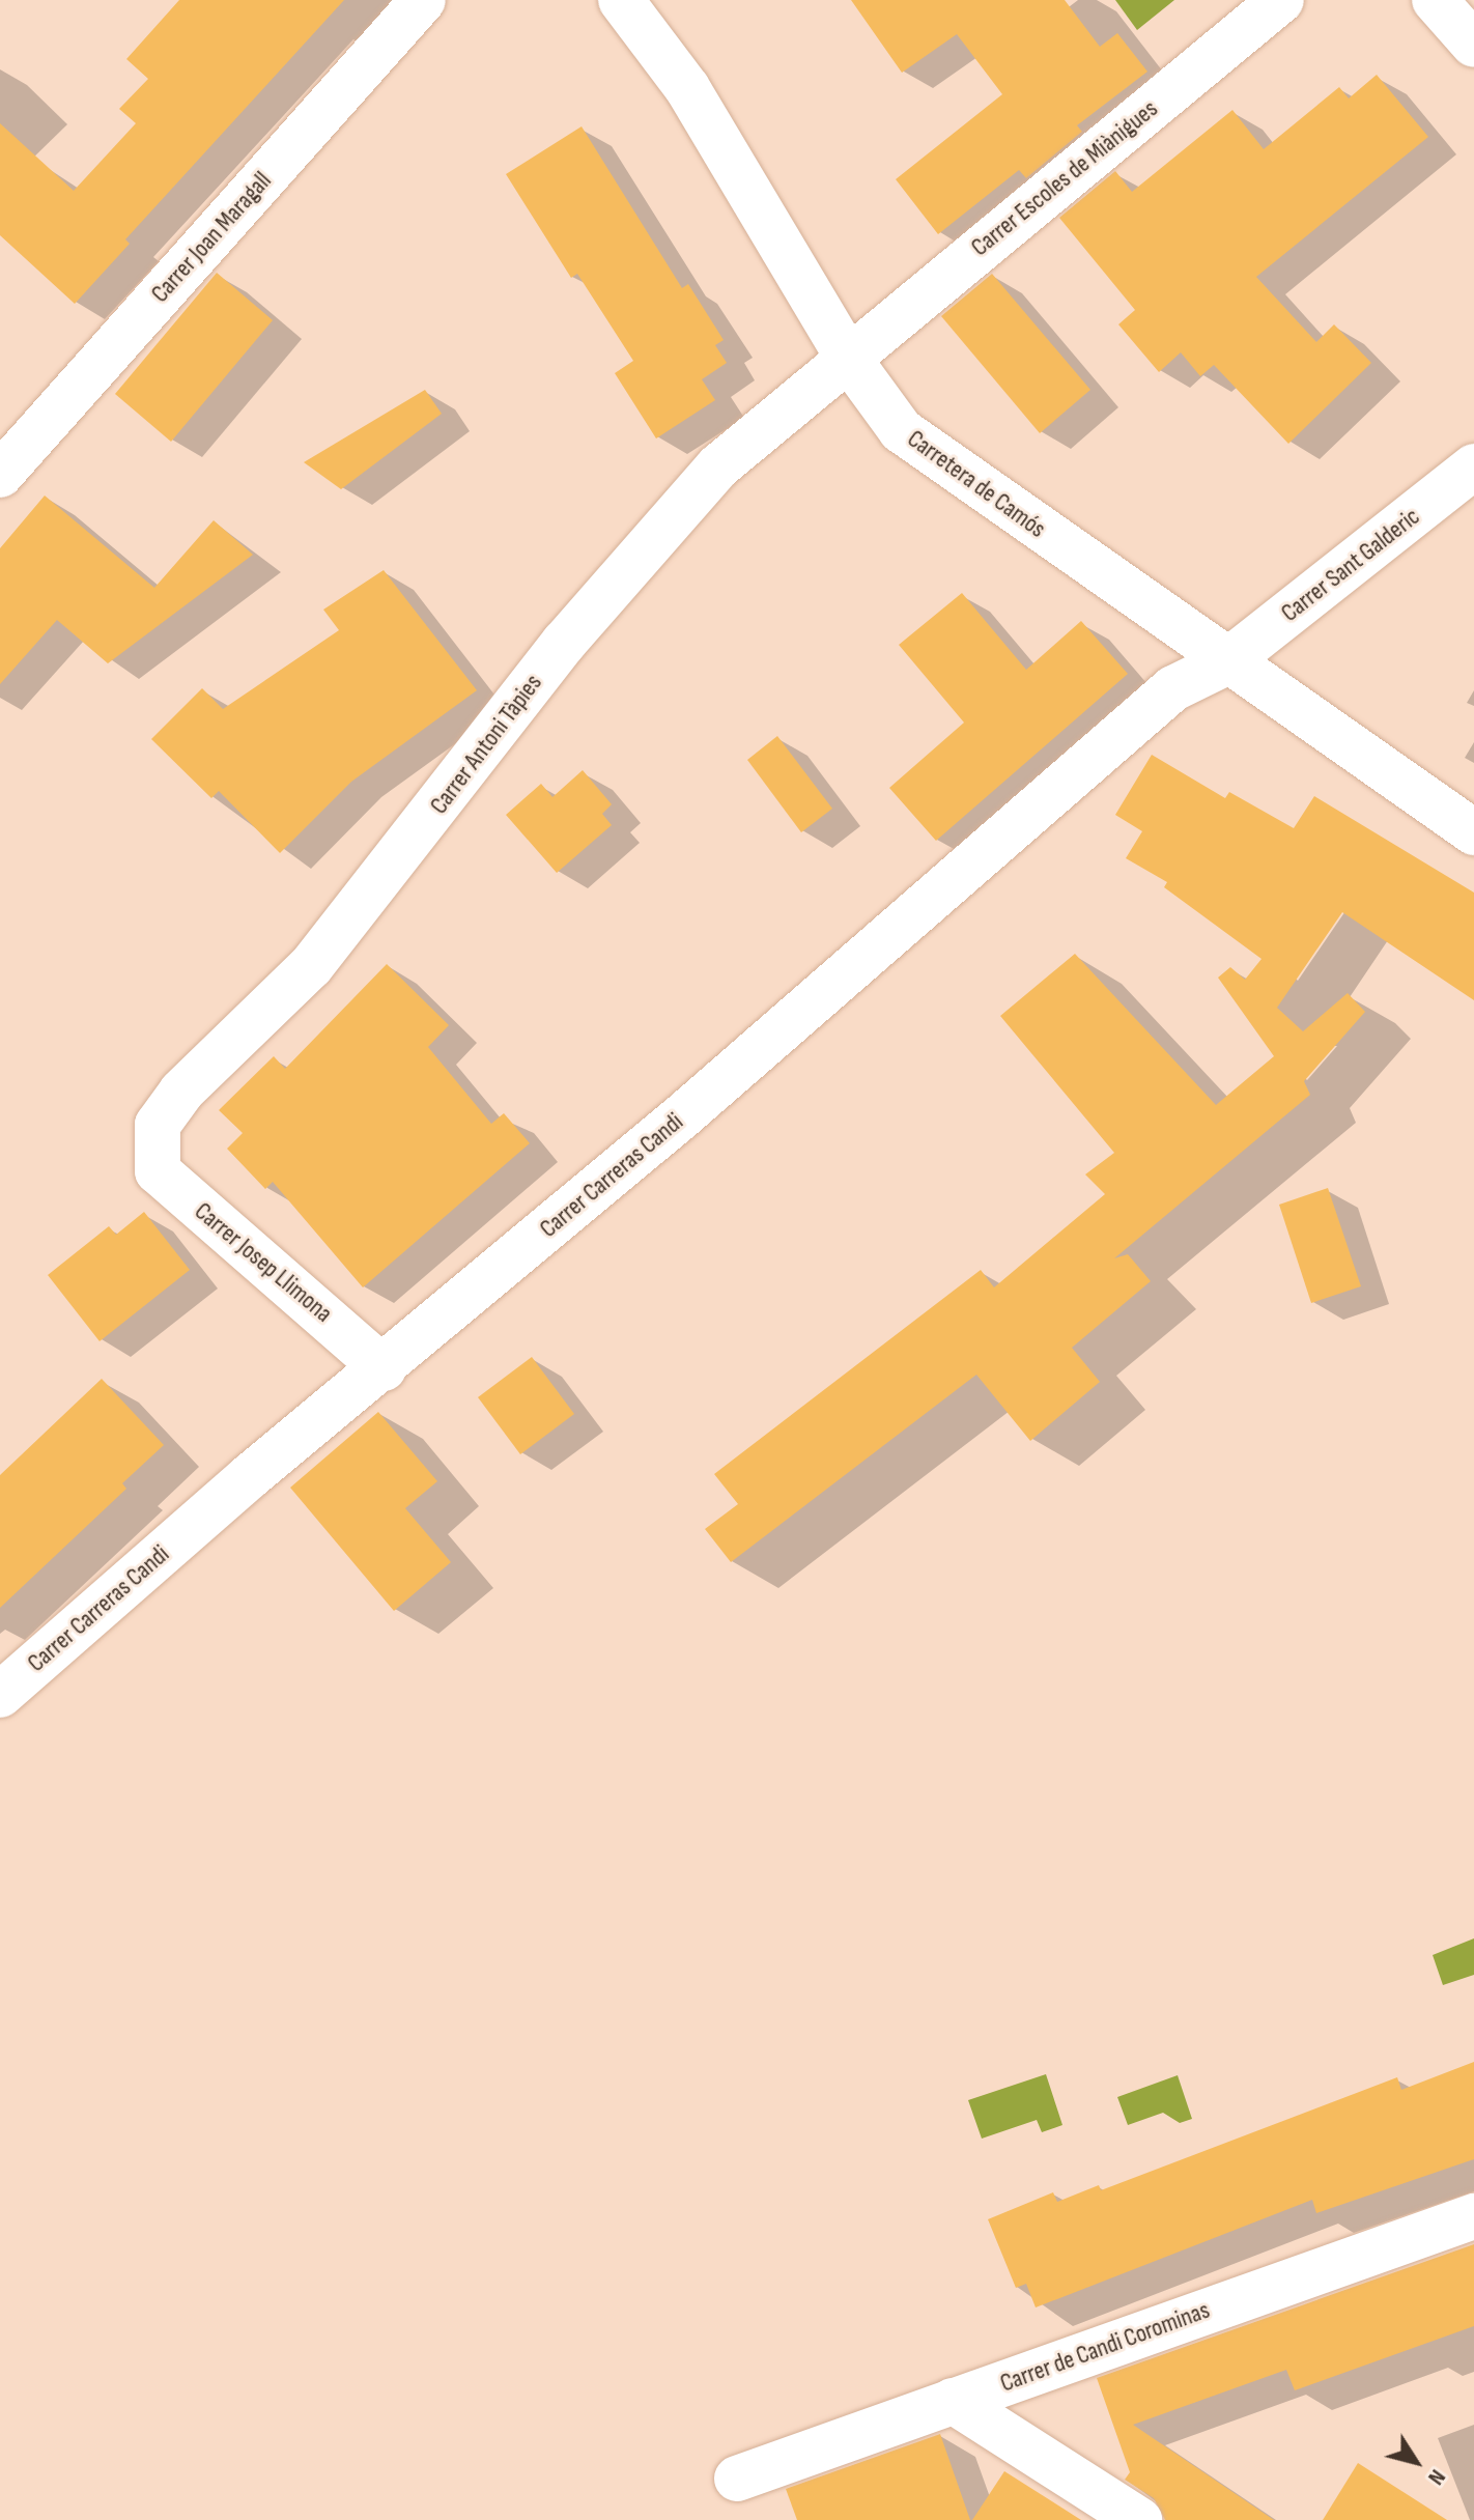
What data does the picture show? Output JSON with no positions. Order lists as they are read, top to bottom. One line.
{"streets":{"street":["Carrer Escoles de Miànigues","Carrer Joan Maragall","Carretera de Camós","Carrer Sant Galderic","Carrer Antoni Tàpies","Carrer Carreras Candi","Carrer Josep Llimona","Carrer de Candi Corominas"]},"crossings":[["Carrer Escoles de Miànigues","Carretera de Camós"],["Carrer Escoles de Miànigues","Carrer Antoni Tàpies"],["Carretera de Camós","Carrer Sant Galderic"],["Carretera de Camós","Carrer Antoni Tàpies"],["Carretera de Camós","Carrer Carreras Candi"],["Carrer Sant Galderic","Carrer Carreras Candi"],["Carrer Antoni Tàpies","Carrer Josep Llimona"],["Carrer Carreras Candi","Carrer Josep Llimona"]],"north":"bottom right"}
